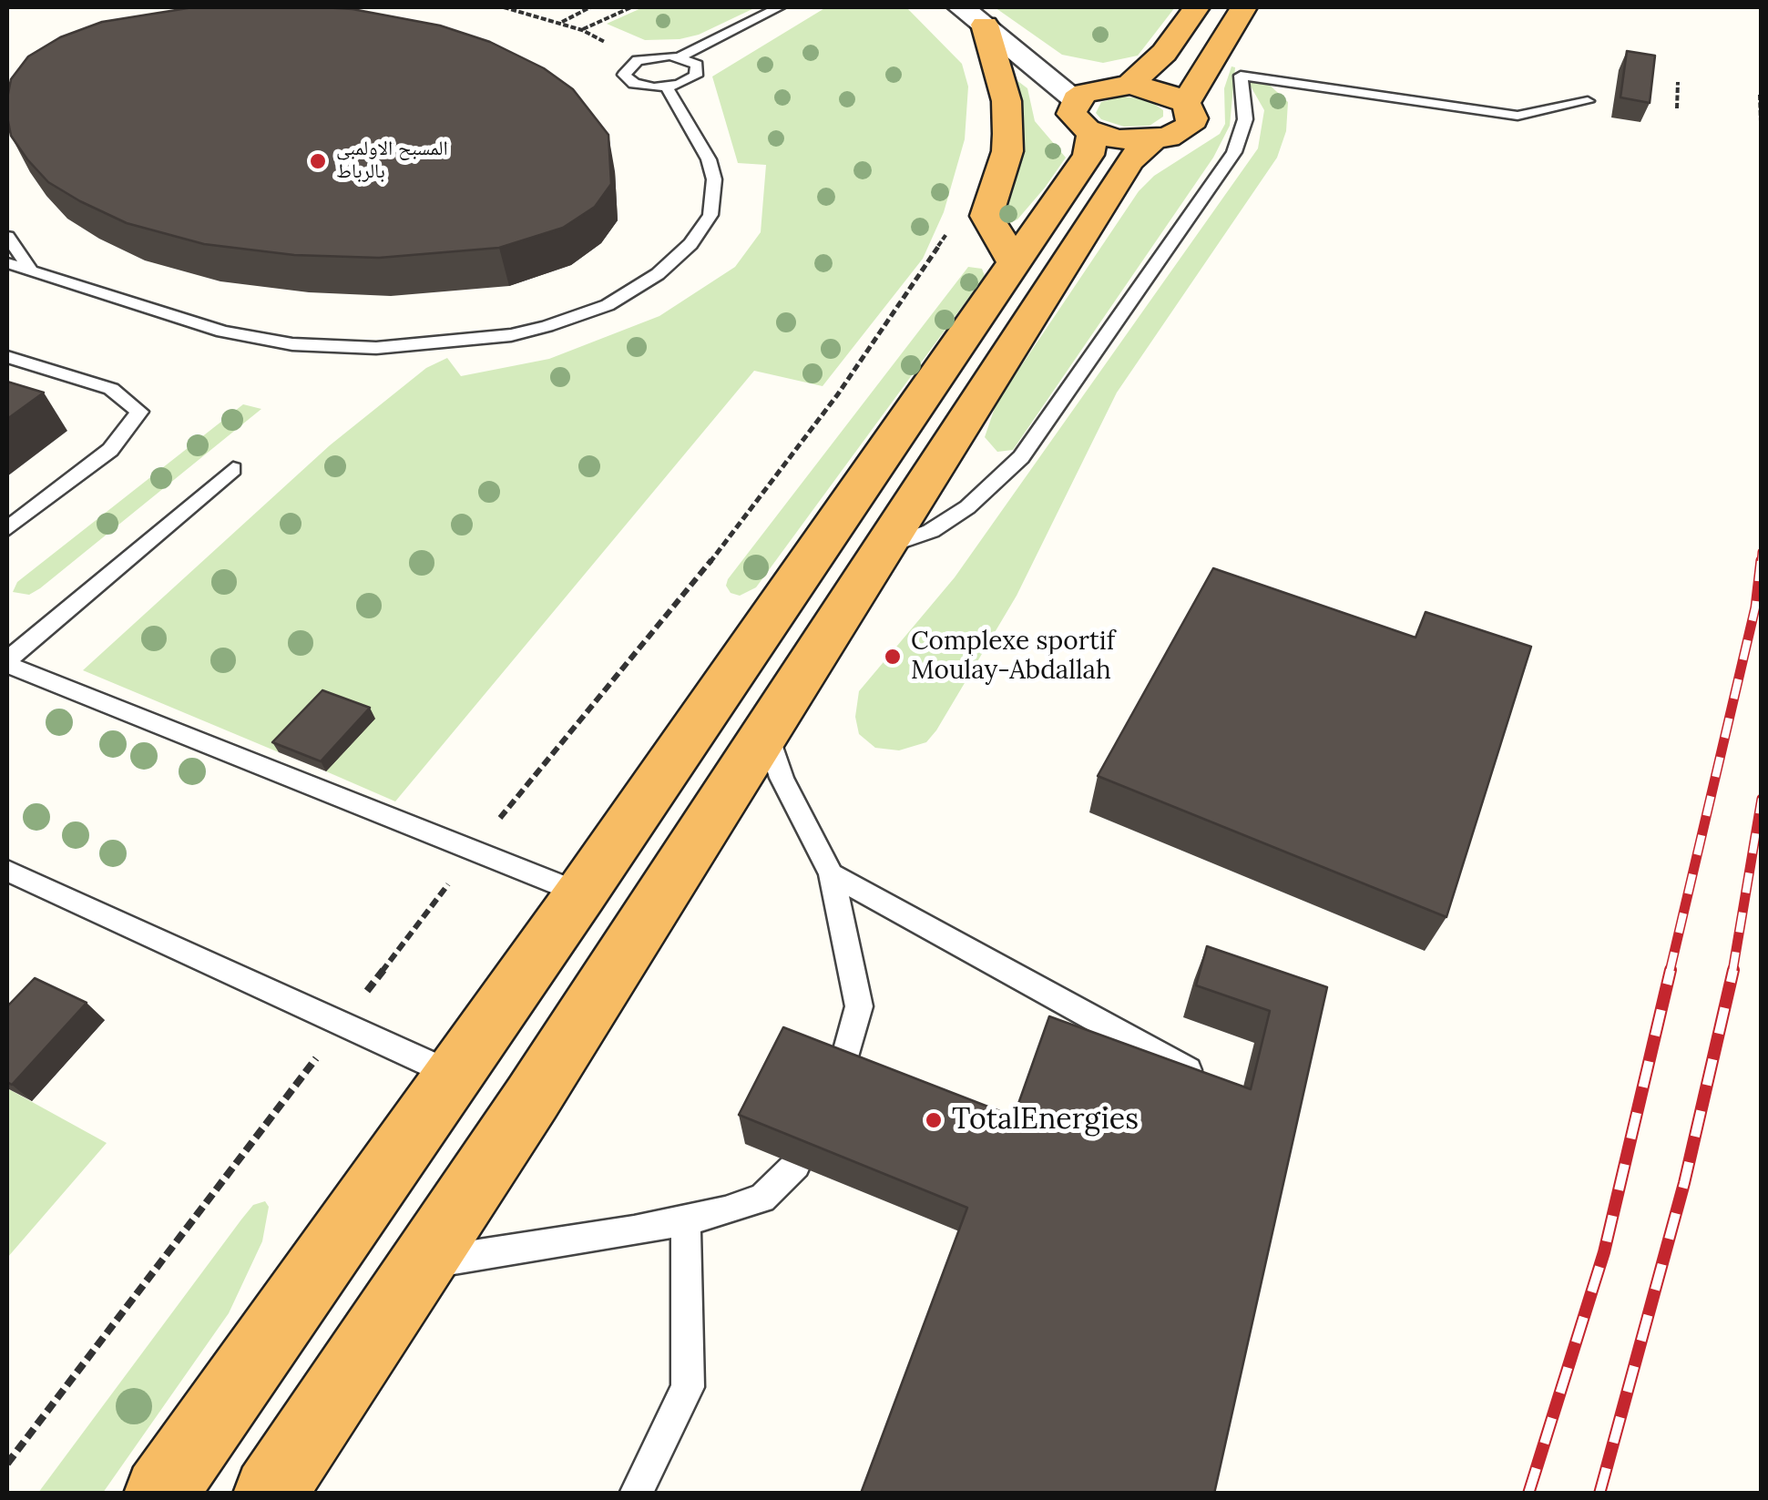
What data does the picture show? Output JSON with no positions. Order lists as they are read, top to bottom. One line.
{"places":["المسبح الاولمبي بالرباط","Complexe sportif Moulay-Abdallah","TotalEnergies"]}
